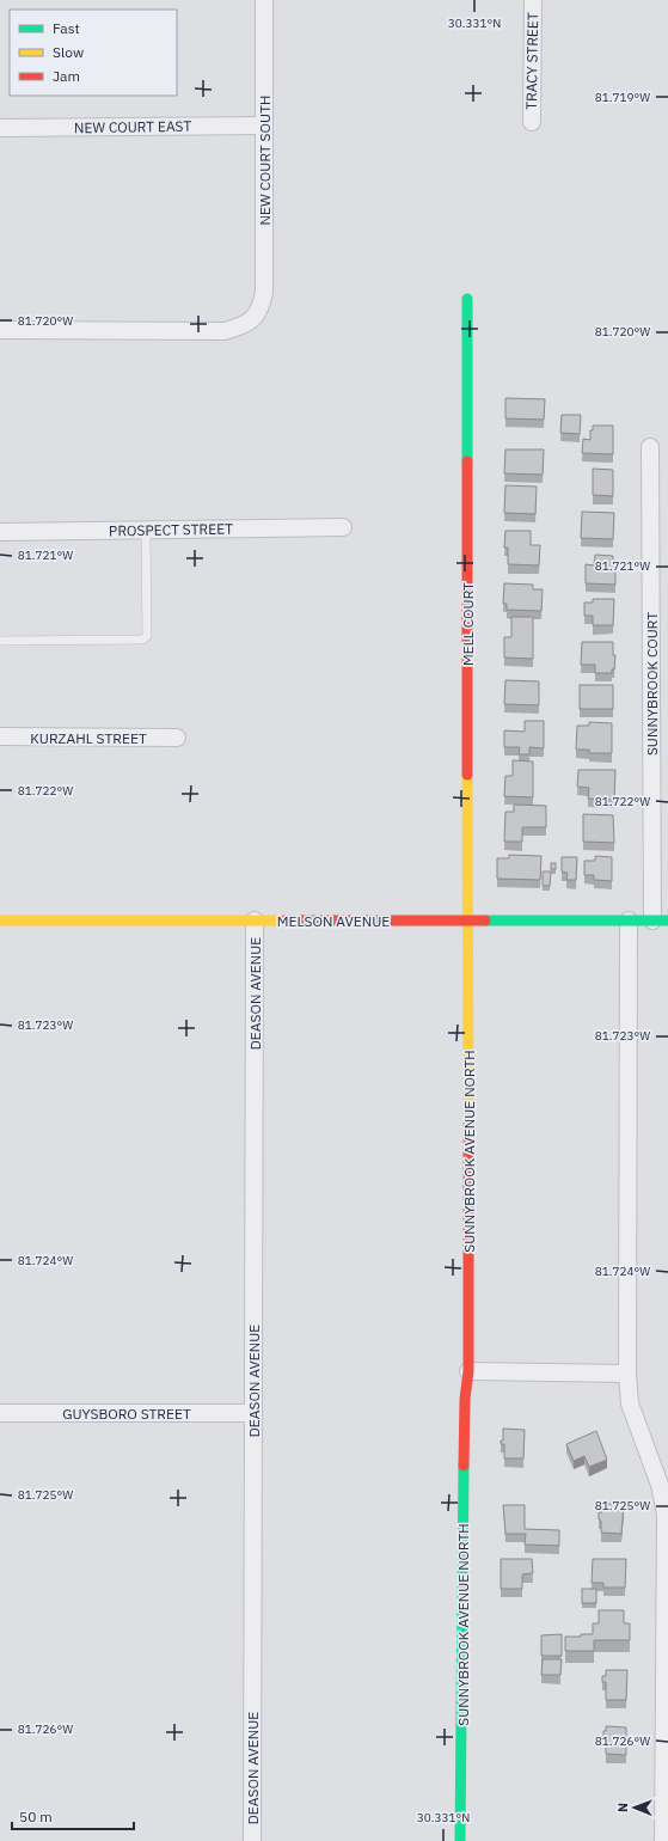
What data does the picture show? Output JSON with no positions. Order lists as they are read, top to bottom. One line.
{"streets":{"street":["TRACY STREET","NEW COURT EAST","NEW COURT SOUTH","PROSPECT STREET","MELL COURT","SUNNYBROOK COURT","KURZAHL STREET","MELSON AVENUE","DEASON AVENUE","SUNNYBROOK AVENUE NORTH","GUYSBORO STREET"]},"crossings":[["NEW COURT EAST","NEW COURT SOUTH"],["MELL COURT","MELSON AVENUE"],["MELL COURT","SUNNYBROOK AVENUE NORTH"],["SUNNYBROOK COURT","MELSON AVENUE"],["MELSON AVENUE","DEASON AVENUE"],["MELSON AVENUE","SUNNYBROOK AVENUE NORTH"],["DEASON AVENUE","GUYSBORO STREET"]],"legend":["Fast","Slow","Jam"],"scale_bar":"50 m","north":"left","coordinates":["30.331°N","81.719°W","81.720°W","81.721°W","81.722°W","81.723°W","81.724°W","81.725°W","81.726°W"]}
